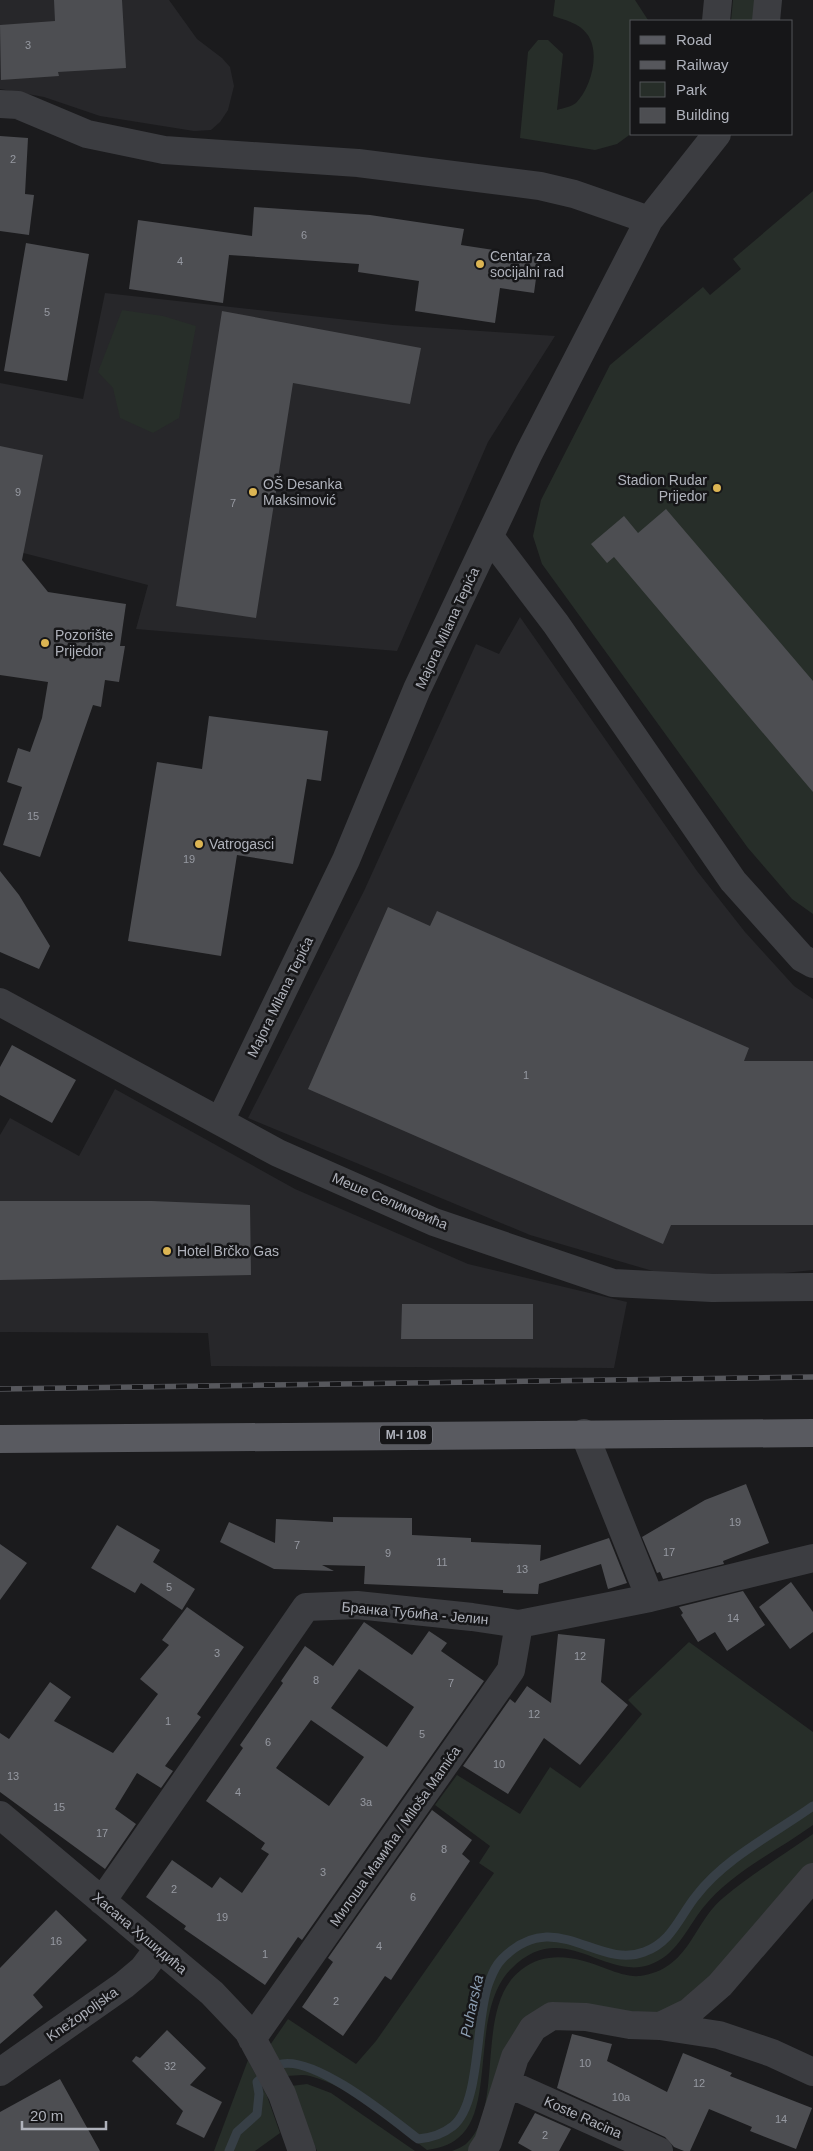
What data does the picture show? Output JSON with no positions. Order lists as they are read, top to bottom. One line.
{"streets":{"main road":["M-I 108"],"street":["Majora Milana Tepića","Меше Селимовића","Бранка Тубића - Јелин","Милоша Мамића / Miloša Mamića","Хасана Хушидића","Knežopoljska","Koste Racina"]},"crossings":[["Majora Milana Tepića","Меше Селимовића"],["Бранка Тубића - Јелин","Милоша Мамића / Miloša Mamića"],["Бранка Тубића - Јелин","Хасана Хушидића"],["Милоша Мамића / Miloša Mamića","Хасана Хушидића"],["Хасана Хушидића","Knežopoljska"]],"water":["Puharska"],"places":["Centar za socijalni rad","Stadion Rudar Prijedor","OŠ Desanka Maksimović","Pozorište Prijedor","Vatrogasci","Hotel Brčko Gas"],"house_numbers":["3","2","6","4","5","9","7","15","19","1","19","7","17","9","11","13","5","14","3","12","8","7","12","1","5","6","10","13","4","3a","15","17","8","3","2","6","19","16","4","1","2","10","32","12","10a","14","2"],"legend":["Road","Railway","Park","Building"],"scale_bar":"20 m"}
